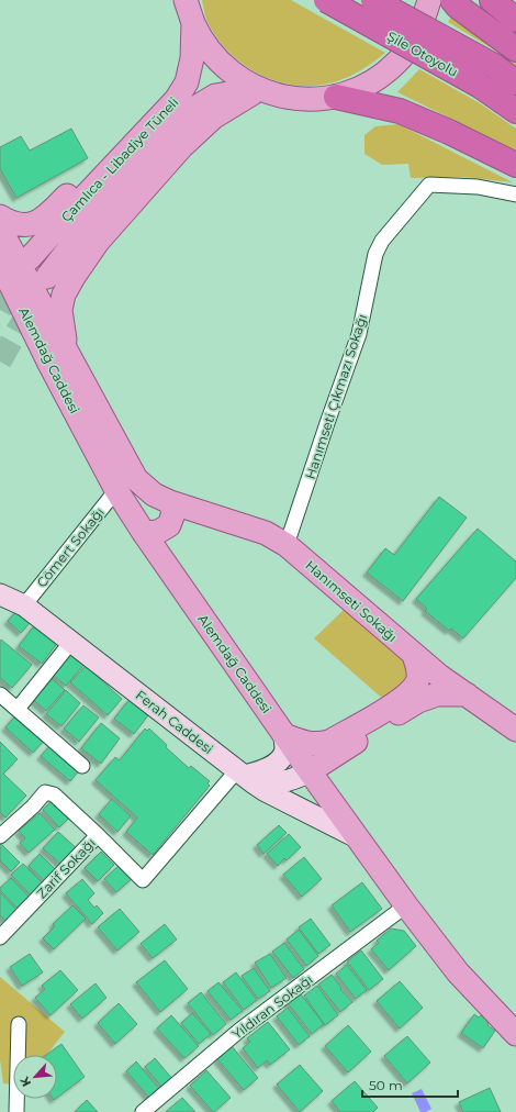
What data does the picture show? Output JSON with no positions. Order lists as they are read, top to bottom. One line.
{"streets":{"highway":["Şile Otoyolu"],"main road":["Çamlıca - Libadiye Tüneli","Alemdağ Caddesi","Hanımseti Sokağı"],"street":["Hanımseti Çıkmazı Sokağı","Cömert Sokağı","Ferah Caddesi","Zarif Sokağı","Yıldıran Sokağı"]},"crossings":[["Alemdağ Caddesi","Cömert Sokağı"],["Alemdağ Caddesi","Hanımseti Sokağı"],["Alemdağ Caddesi","Ferah Caddesi"],["Alemdağ Caddesi","Yıldıran Sokağı"],["Hanımseti Çıkmazı Sokağı","Hanımseti Sokağı"],["Cömert Sokağı","Ferah Caddesi"],["Ferah Caddesi","Zarif Sokağı"]],"scale_bar":"50 m","north":"bottom left"}
